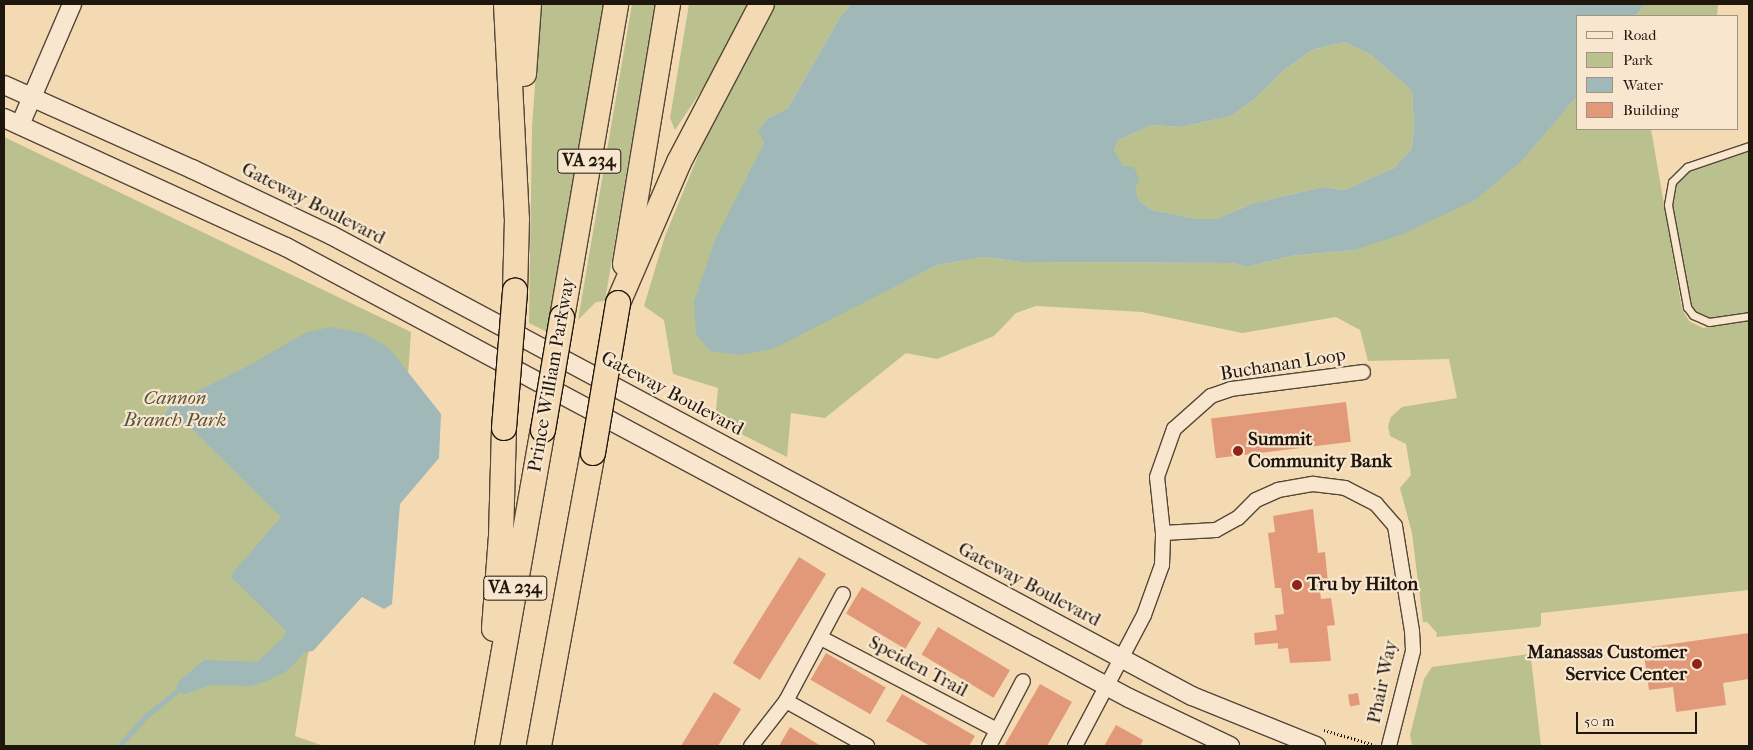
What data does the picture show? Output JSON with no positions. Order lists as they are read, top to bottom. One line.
{"streets":{"highway":["VA 234","Prince William Parkway"],"street":["Gateway Boulevard","Buchanan Loop","Speiden Trail","Phair Way"]},"crossings":[["Gateway Boulevard","Buchanan Loop"],["Buchanan Loop","Phair Way"]],"parks":["Cannon Branch Park"],"places":["Summit Community Bank","Tru by Hilton","Manassas Customer Service Center"],"legend":["Road","Park","Water","Building"],"scale_bar":"50 m"}
